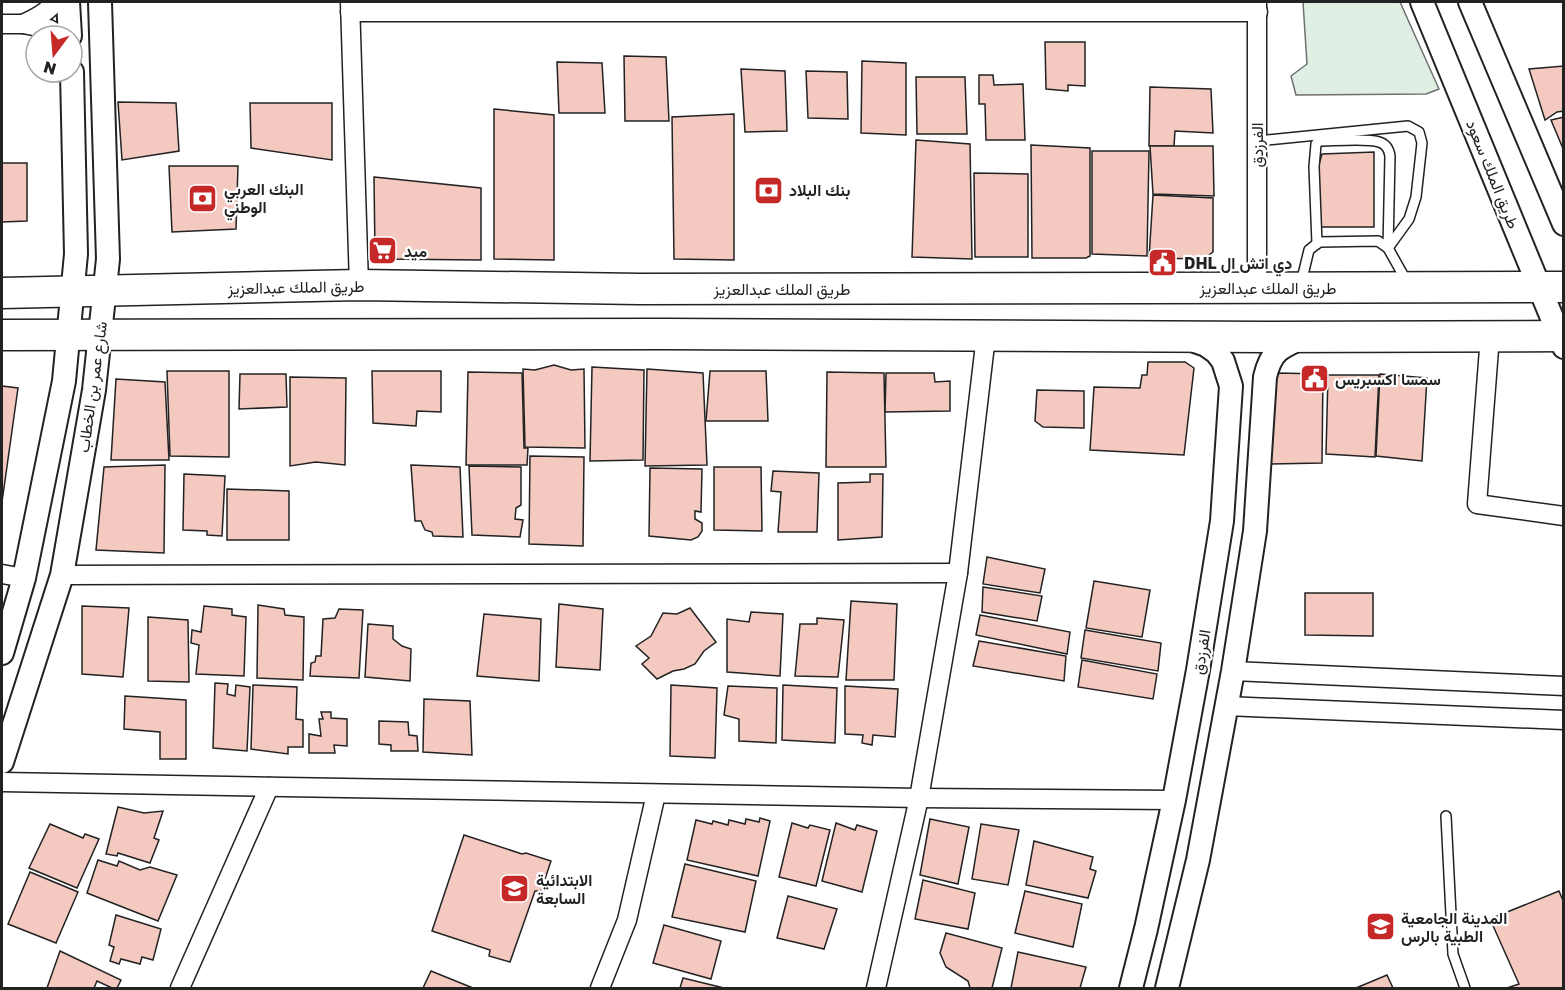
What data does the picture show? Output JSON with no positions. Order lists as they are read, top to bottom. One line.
{"streets":{"highway":["طريق الملك عبدالعزيز"],"street":["الفرزدق","طريق الملك سعود","شارع عمر بن الخطاب"]},"crossings":[["الفرزدق","طريق الملك عبدالعزيز"],["طريق الملك سعود","طريق الملك عبدالعزيز"],["طريق الملك عبدالعزيز","شارع عمر بن الخطاب"]],"places":{"bank":["بنك البلاد","البنك العربي الوطني"],"supermarket":["ميد"],"public building":["DHL دي اتش ال","سمسا اكسبريس"],"school or university":["الابتدائية السابعة","المدينة الجامعية الطبية بالرس"]},"north":"bottom"}
